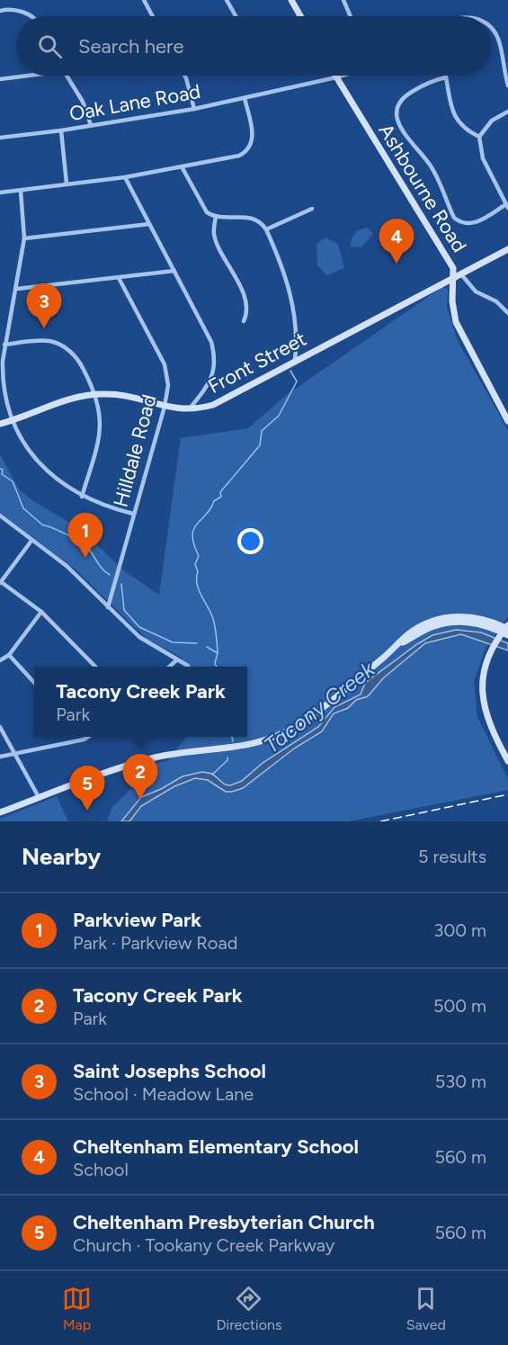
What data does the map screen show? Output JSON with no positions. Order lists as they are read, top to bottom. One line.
{"streets":{"street":["Oak Lane Road","Ashbourne Road","Front Street","Hilldale Road"]},"crossings":[["Oak Lane Road","Ashbourne Road"],["Ashbourne Road","Front Street"],["Front Street","Hilldale Road"]],"water":["Tacony Creek"],"page":{"search":"Search here","pins":["4","3","1","2","5"],"popup":["Tacony Creek Park","Park"],"heading":["Nearby","5 results"],"list":[{"mark":"1","name":"Parkview Park","note":"Park · Parkview Road","value":"300 m"},{"mark":"2","name":"Tacony Creek Park","note":"Park","value":"500 m"},{"mark":"3","name":"Saint Josephs School","note":"School · Meadow Lane","value":"530 m"},{"mark":"4","name":"Cheltenham Elementary School","note":"School","value":"560 m"},{"mark":"5","name":"Cheltenham Presbyterian Church","note":"Church · Tookany Creek Parkway","value":"560 m"}],"nav":["Map","Directions","Saved"]}}
